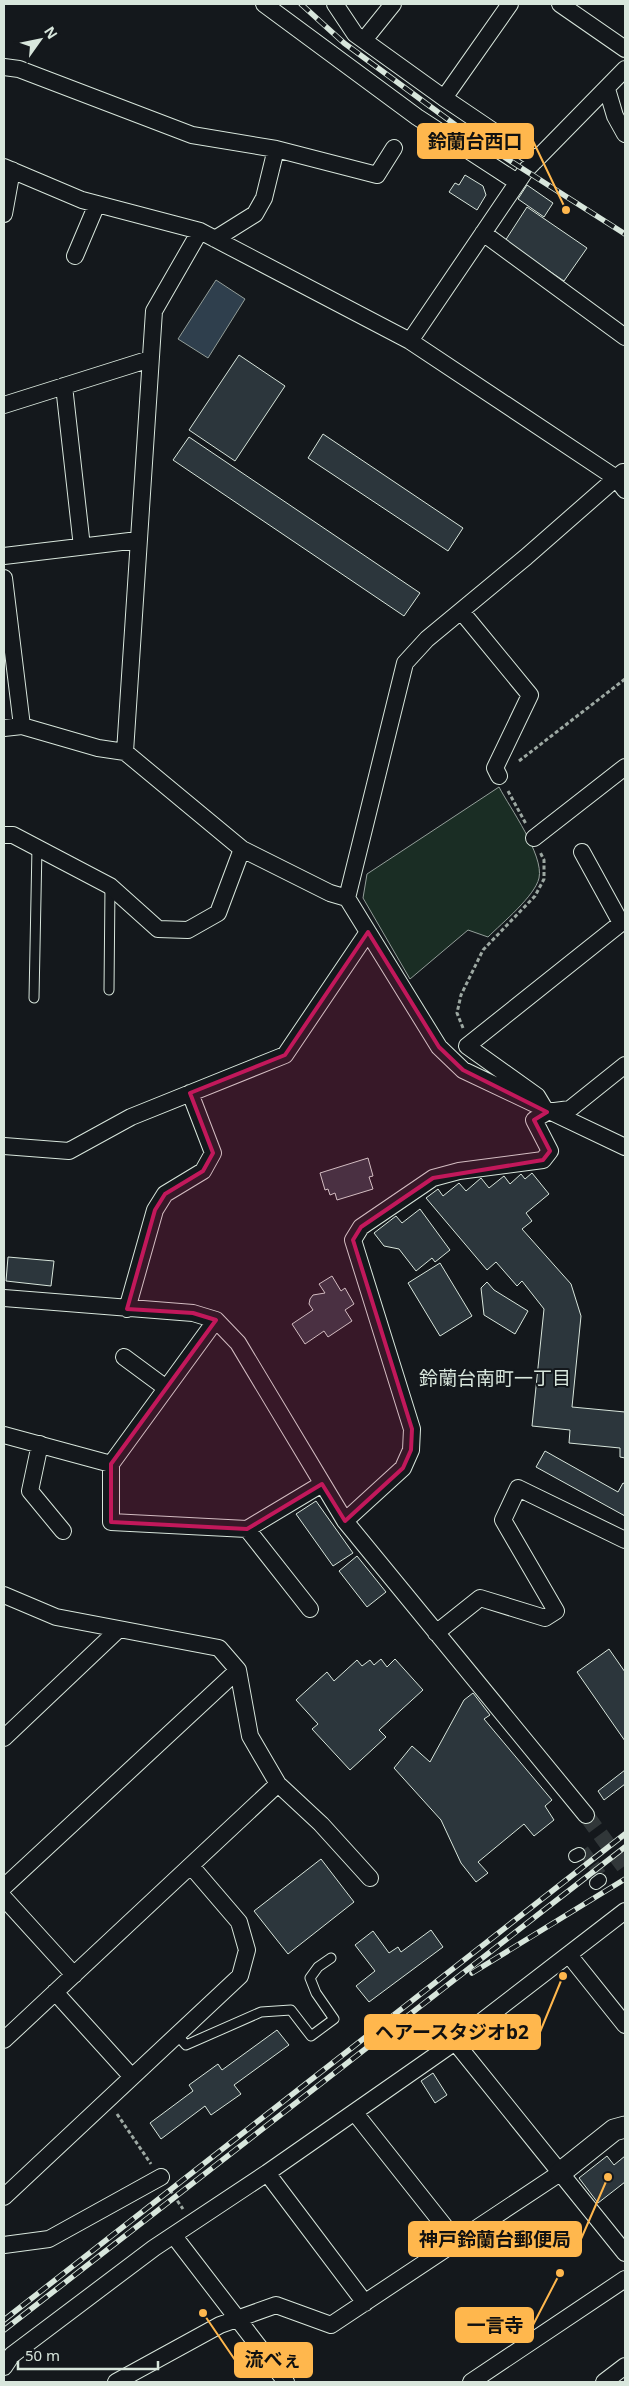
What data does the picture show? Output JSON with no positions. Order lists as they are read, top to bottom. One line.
{"districts":["鈴蘭台南町一丁目"],"places":["鈴蘭台西口","ヘアースタジオb2","神戸鈴蘭台郵便局","一言寺","流べぇ"],"scale_bar":"50 m","north":"top right"}
